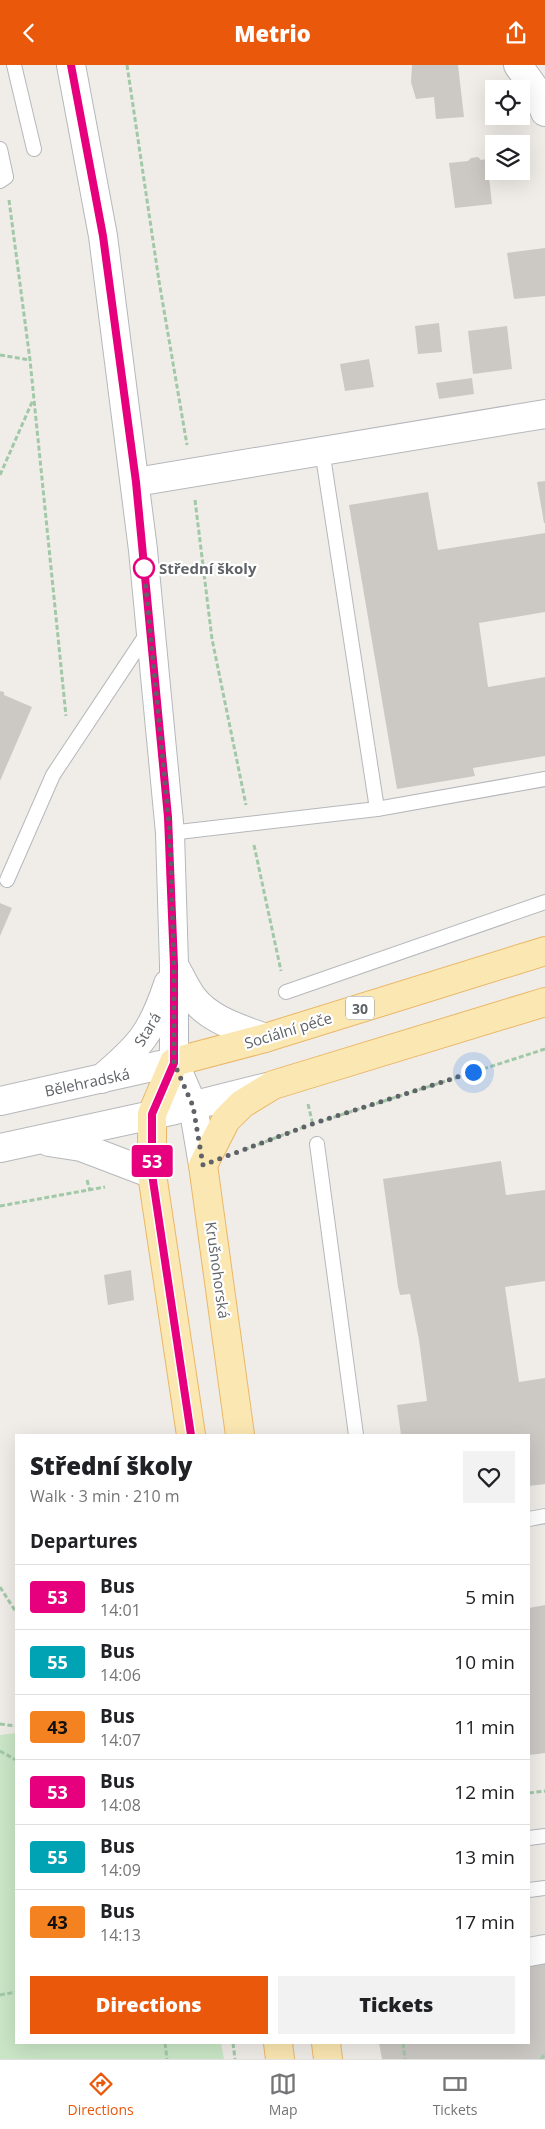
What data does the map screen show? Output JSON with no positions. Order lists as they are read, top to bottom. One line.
{"streets":{"main road":["30","Sociální péče","Krušnohorská"],"street":["Stará","Bělehradská"]},"crossings":[["Stará","Sociální péče"],["Stará","Bělehradská"],["Stará","Krušnohorská"],["Sociální péče","Bělehradská"],["Sociální péče","Krušnohorská"],["Bělehradská","Krušnohorská"]],"places":["Střední školy"],"lines":["bus line 53"],"page":{"header":"Metrio","on_map":"53","heading":[["Střední školy","Walk · 3 min · 210 m"],"Departures"],"list":[{"mark":"53","name":"Bus","note":"14:01","value":"5 min"},{"mark":"55","name":"Bus","note":"14:06","value":"10 min"},{"mark":"43","name":"Bus","note":"14:07","value":"11 min"},{"mark":"53","name":"Bus","note":"14:08","value":"12 min"},{"mark":"55","name":"Bus","note":"14:09","value":"13 min"},{"mark":"43","name":"Bus","note":"14:13","value":"17 min"}],"buttons":["Directions","Tickets"],"tabs":["Directions","Map","Tickets"]}}
